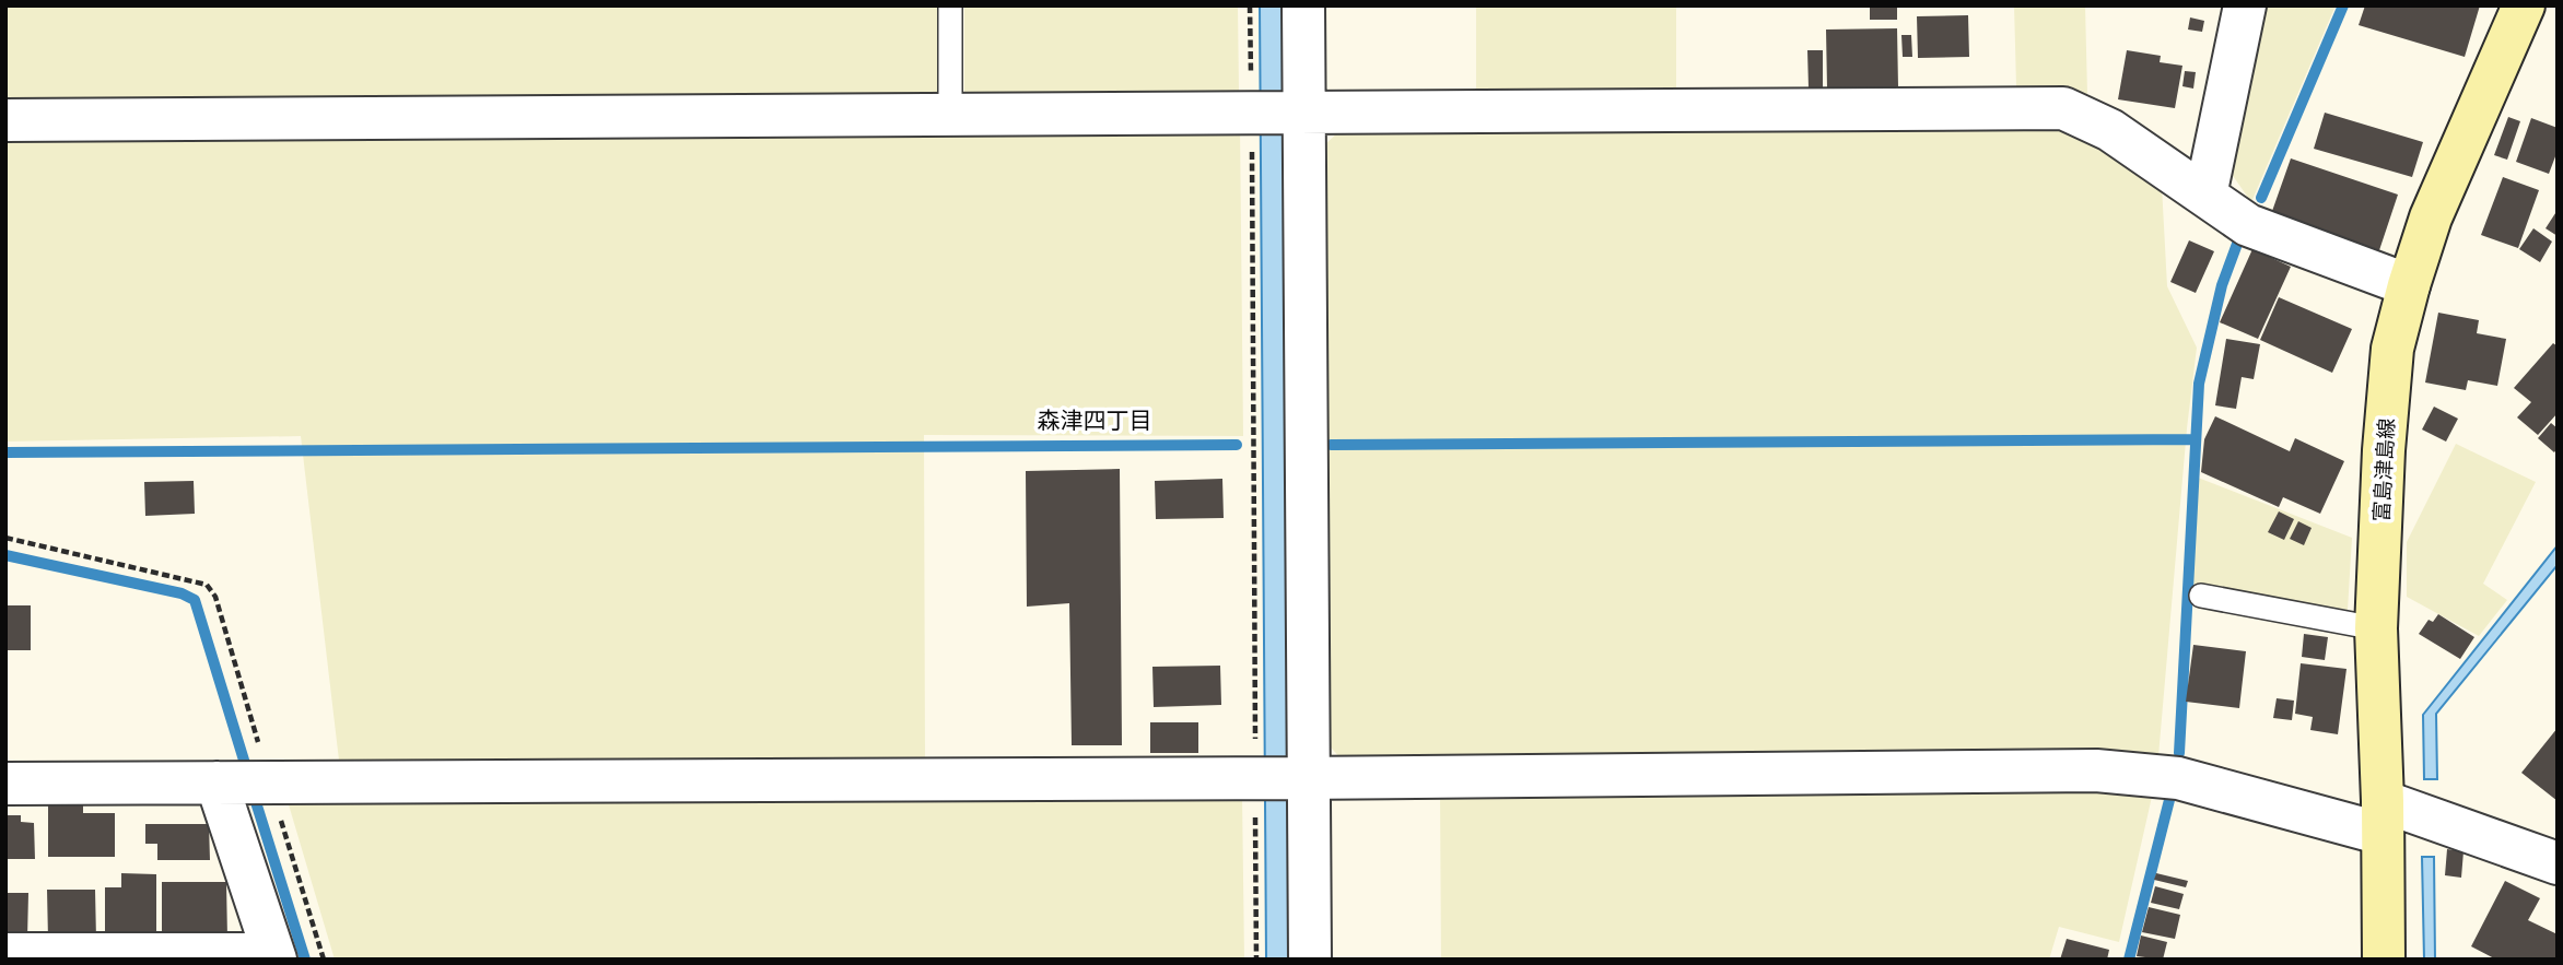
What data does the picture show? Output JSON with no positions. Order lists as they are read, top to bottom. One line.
{"streets":{"main road":["富島津島線"]},"districts":["森津四丁目"]}
